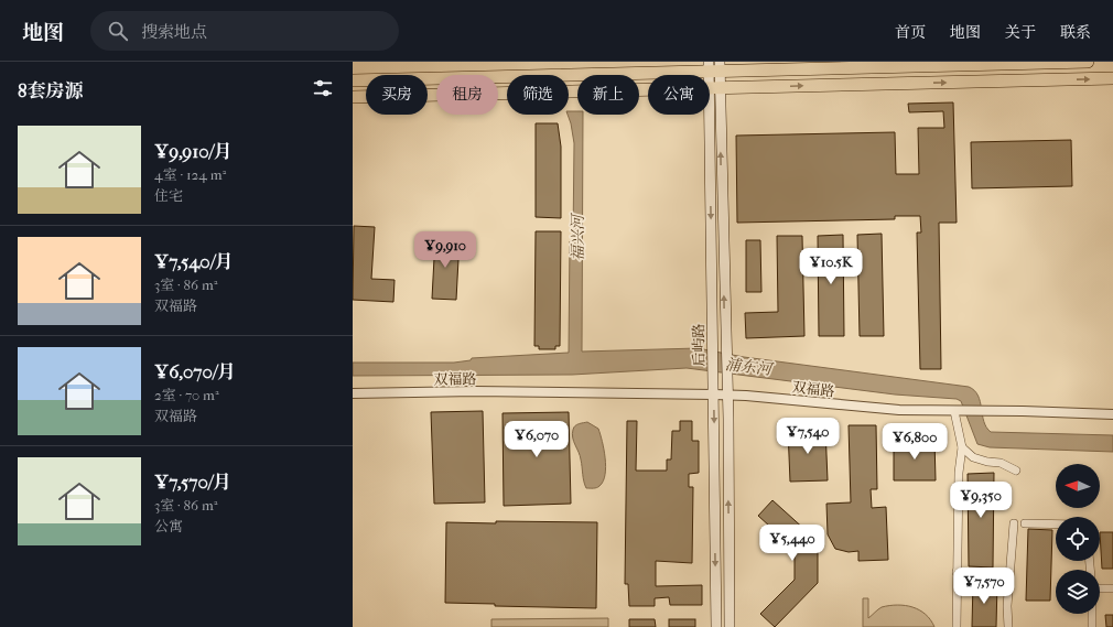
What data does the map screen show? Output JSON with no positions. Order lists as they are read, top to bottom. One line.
{"streets":{"main road":["后屿路"],"street":["双福路"]},"crossings":[["后屿路","双福路"]],"water":["福兴河","浦东河"],"north":"left","page":{"header":"地图","search":"搜索地点","nav":["首页","地图","关于","联系"],"heading":"8套房源","chip":["买房","租房","筛选","新上","公寓"],"list":[{"name":"¥9,910/月","note":"4室 · 124 m² · 住宅"},{"name":"¥7,540/月","note":"3室 · 86 m² · 双福路"},{"name":"¥6,070/月","note":"2室 · 70 m² · 双福路"},{"name":"¥7,570/月","note":"3室 · 86 m² · 公寓"}],"price":["¥9,910","¥10.5K","¥7,540","¥6,070","¥6,800","¥9,350","¥5,440","¥7,570"]}}
